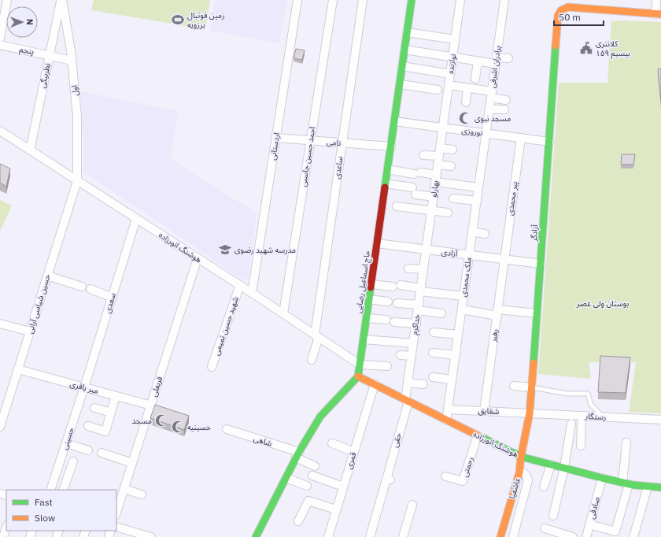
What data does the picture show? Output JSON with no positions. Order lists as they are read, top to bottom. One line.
{"streets":{"main road":["آزادگر","هوشنگ انورزاده","حاج اسماعیل رضایی","عاشقیا"],"street":["پنجم","نوازنده","برادران اشرفی","نظربیگی","اول","نوروزی","نامی","اردستانی","احمد حسین جاسبی","ساعدی","بهارلو","پیر محمدی","آزادی","ملک محمدی","سعدی","حسین شیاسی آرانی","خداکرم","شهید حسین تمیمی","رهبر","قربعلی","میر باقری","شقایق","رستگار","حسینی","حقی","شاهی","قمری","رحمتی","صادقی"]},"crossings":[["پنجم","نظربیگی"],["پنجم","اول"],["نوازنده","نوروزی"],["نوازنده","بهارلو"],["برادران اشرفی","نوروزی"],["برادران اشرفی","ملک محمدی"],["نظربیگی","اول"],["نظربیگی","هوشنگ انورزاده"],["اول","هوشنگ انورزاده"],["اول","حسین شیاسی آرانی"],["نوروزی","بهارلو"],["نوروزی","پیر محمدی"],["نوروزی","آزادگر"],["نوروزی","ملک محمدی"],["نوروزی","حاج اسماعیل رضایی"],["نامی","اردستانی"],["نامی","احمد حسین جاسبی"],["نامی","ساعدی"],["نامی","حاج اسماعیل رضایی"],["اردستانی","هوشنگ انورزاده"],["احمد حسین جاسبی","هوشنگ انورزاده"],["ساعدی","هوشنگ انورزاده"],["بهارلو","آزادی"],["بهارلو","خداکرم"],["پیر محمدی","آزادی"],["پیر محمدی","رهبر"],["آزادگر","هوشنگ انورزاده"],["آزادگر","آزادی"],["آزادگر","شقایق"],["آزادگر","رستگار"],["آزادگر","عاشقیا"],["هوشنگ انورزاده","ملک محمدی"],["هوشنگ انورزاده","حاج اسماعیل رضایی"],["هوشنگ انورزاده","سعدی"],["هوشنگ انورزاده","حسین شیاسی آرانی"],["هوشنگ انورزاده","خداکرم"],["هوشنگ انورزاده","شهید حسین تمیمی"],["هوشنگ انورزاده","قربعلی"],["هوشنگ انورزاده","حقی"],["هوشنگ انورزاده","قمری"],["هوشنگ انورزاده","رحمتی"],["هوشنگ انورزاده","صادقی"],["آزادی","ملک محمدی"],["آزادی","حاج اسماعیل رضایی"],["آزادی","خداکرم"],["آزادی","رهبر"],["ملک محمدی","شقایق"],["سعدی","میر باقری"],["سعدی","حسینی"],["حسین شیاسی آرانی","میر باقری"],["خداکرم","حقی"],["رهبر","شقایق"],["قربعلی","میر باقری"],["میر باقری","حسینی"],["شقایق","رستگار"]],"parks":["بوستان ولی عصر"],"places":{"sports":["زمین فوتبال برزویه"],"public building":["کلانتری ۱۵۹ بیسیم"],"mosque":["مسجد نبوی","مسجد","حسینیه"],"school or university":["مدرسه شهید رضوی"]},"legend":["Fast","Slow"],"scale_bar":"50 m","north":"right"}
